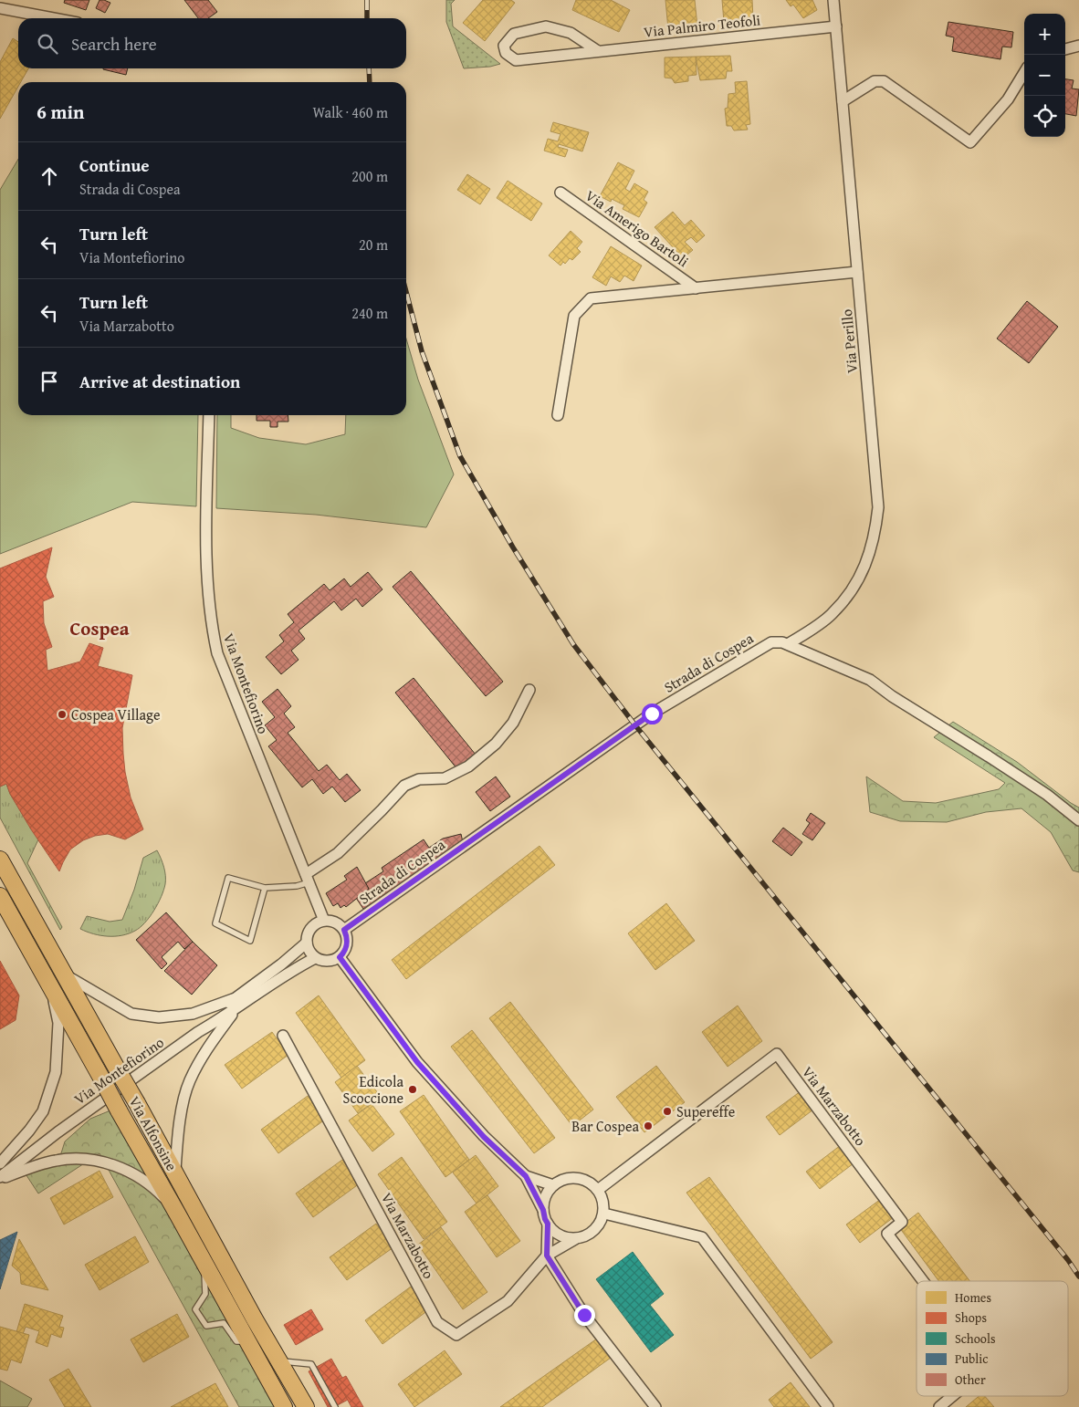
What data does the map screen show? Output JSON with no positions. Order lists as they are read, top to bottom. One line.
{"streets":{"main road":["Via Alfonsine"],"street":["Via Palmiro Teofoli","Via Amerigo Bartoli","Via Perillo","Strada di Cospea","Via Montefiorino","Via Marzabotto"]},"crossings":[["Via Palmiro Teofoli","Via Perillo"],["Via Amerigo Bartoli","Via Perillo"],["Via Perillo","Strada di Cospea"],["Strada di Cospea","Via Montefiorino"]],"districts":["Cospea"],"places":["Cospea Village","Edicola Scoccione","Supereffe","Bar Cospea"],"legend":["Homes","Shops","Schools","Public","Other"],"page":{"map_buttons":["+","−"],"search":"Search here","heading":["6 min","Walk · 460 m"],"list":[["Continue","Strada di Cospea","200 m"],["Turn left","Via Montefiorino","20 m"],["Turn left","Via Marzabotto","240 m"],"Arrive at destination"]}}
